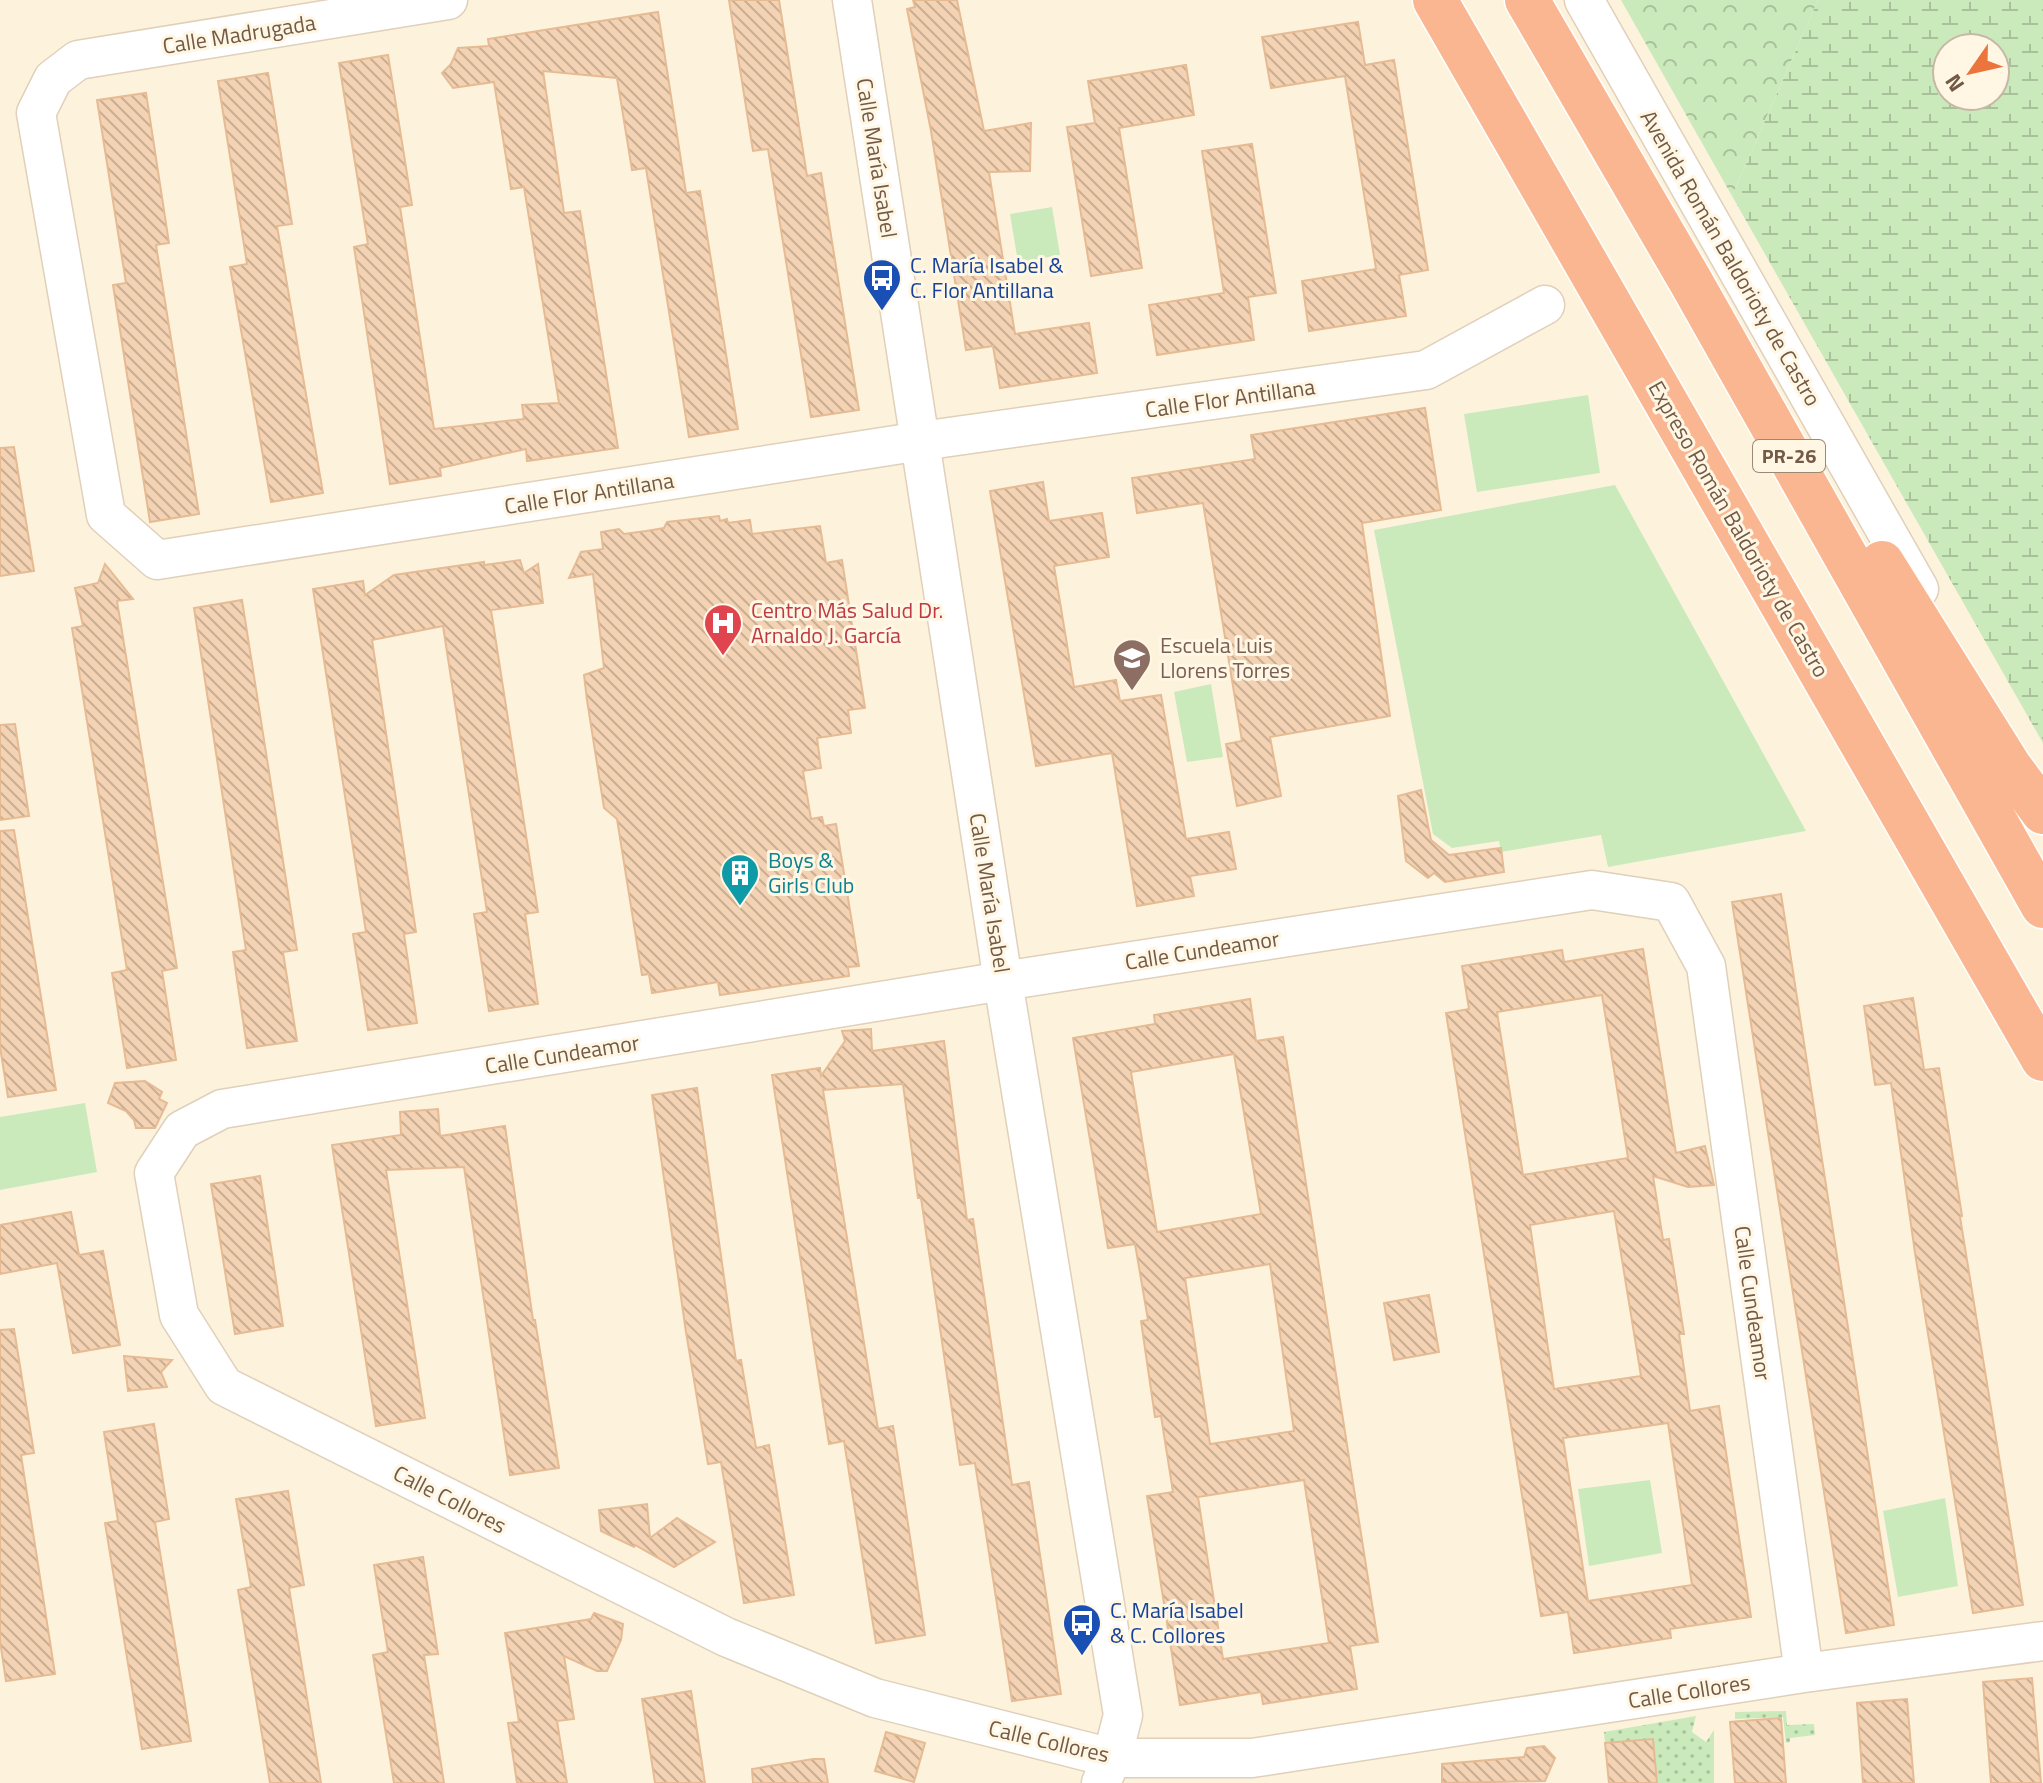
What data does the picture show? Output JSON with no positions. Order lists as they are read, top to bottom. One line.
{"streets":{"highway":["PR-26","Expreso Román Baldorioty de Castro"],"street":["Calle Madrugada","Calle María Isabel","Avenida Román Baldorioty de Castro","Calle Flor Antillana","Calle Cundeamor","Calle Collores"]},"crossings":[["Calle Madrugada","Calle Flor Antillana"],["Calle María Isabel","Calle Flor Antillana"],["Calle María Isabel","Calle Cundeamor"],["Calle María Isabel","Calle Collores"],["Calle Cundeamor","Calle Collores"]],"places":{"bus stop":["C. María Isabel & C. Flor Antillana","C. María Isabel & C. Collores"],"hospital":["Centro Más Salud Dr. Arnaldo J. García"],"school or university":["Escuela Luis Llorens Torres"],"building":["Boys & Girls Club"]},"north":"bottom left"}
